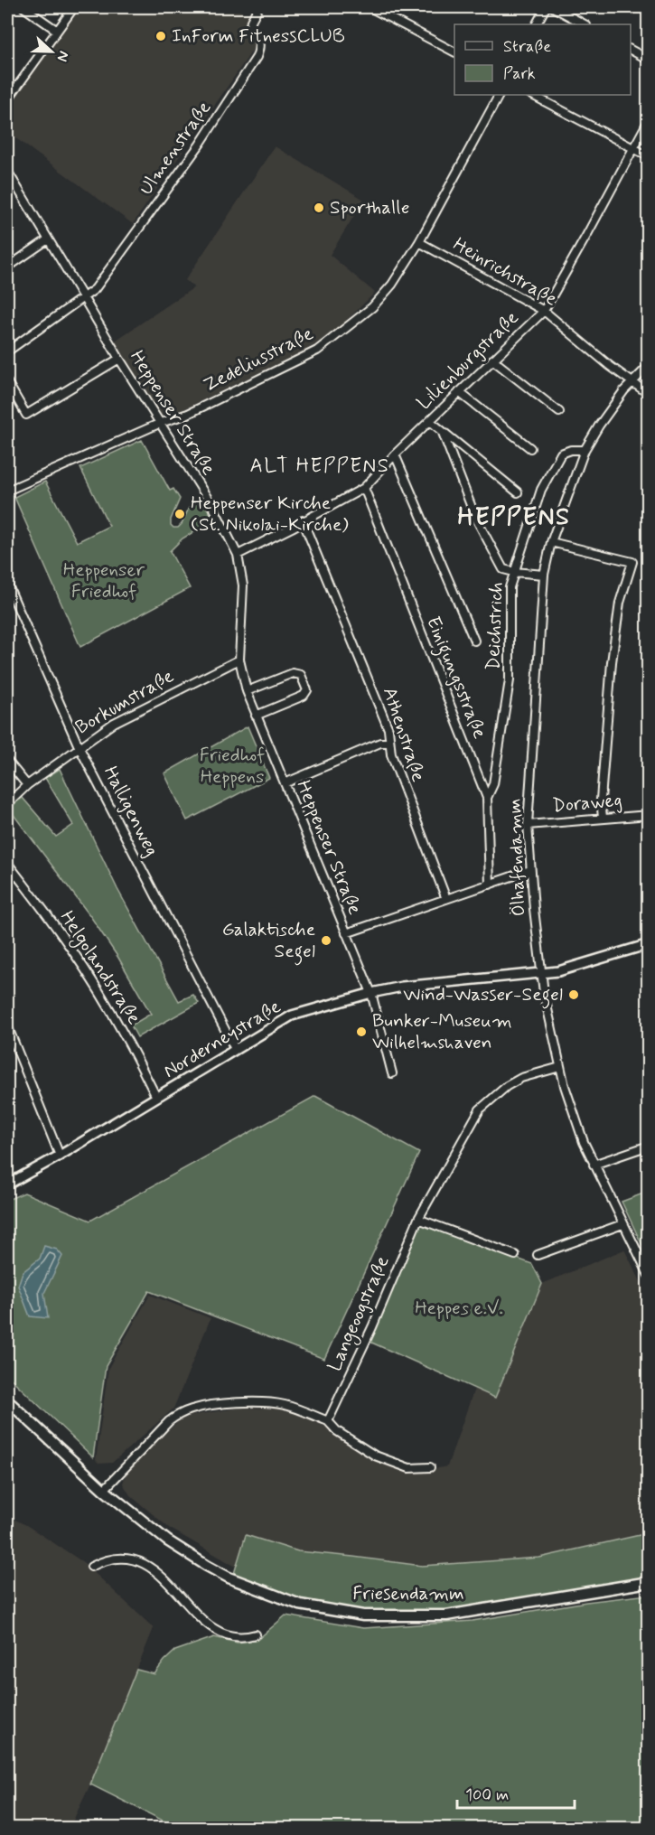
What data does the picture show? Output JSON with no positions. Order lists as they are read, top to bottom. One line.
{"streets":{"main road":["Friesendamm"],"street":["Ulmenstraße","Heinrichstraße","Zedeliusstraße","Lilienburgstraße","Heppenser Straße","Deichstrich","Einigungsstraße","Borkumstraße","Athenstraße","Doraweg","Halligenweg","Ölhafendamm","Helgolandstraße","Norderneystraße","Langeoogstraße"]},"crossings":[["Ulmenstraße","Heppenser Straße"],["Heinrichstraße","Zedeliusstraße"],["Heinrichstraße","Lilienburgstraße"],["Heinrichstraße","Ölhafendamm"],["Zedeliusstraße","Heppenser Straße"],["Lilienburgstraße","Heppenser Straße"],["Lilienburgstraße","Einigungsstraße"],["Lilienburgstraße","Athenstraße"],["Heppenser Straße","Borkumstraße"],["Heppenser Straße","Norderneystraße"],["Deichstrich","Einigungsstraße"],["Deichstrich","Ölhafendamm"],["Borkumstraße","Halligenweg"],["Doraweg","Ölhafendamm"],["Halligenweg","Norderneystraße"],["Ölhafendamm","Norderneystraße"],["Ölhafendamm","Langeoogstraße"],["Helgolandstraße","Norderneystraße"]],"districts":["ALT HEPPENS","HEPPENS"],"parks":["Heppenser Friedhof","Friedhof Heppens","Heppes e.V."],"places":["InForm FitnessCLUB","Sporthalle","Heppenser Kirche (St. Nikolai-Kirche)","Galaktische Segel","Wind-Wasser-Segel","Bunker-Museum Wilhelmshaven"],"legend":["Straße","Park"],"scale_bar":"100 m","north":"right"}
